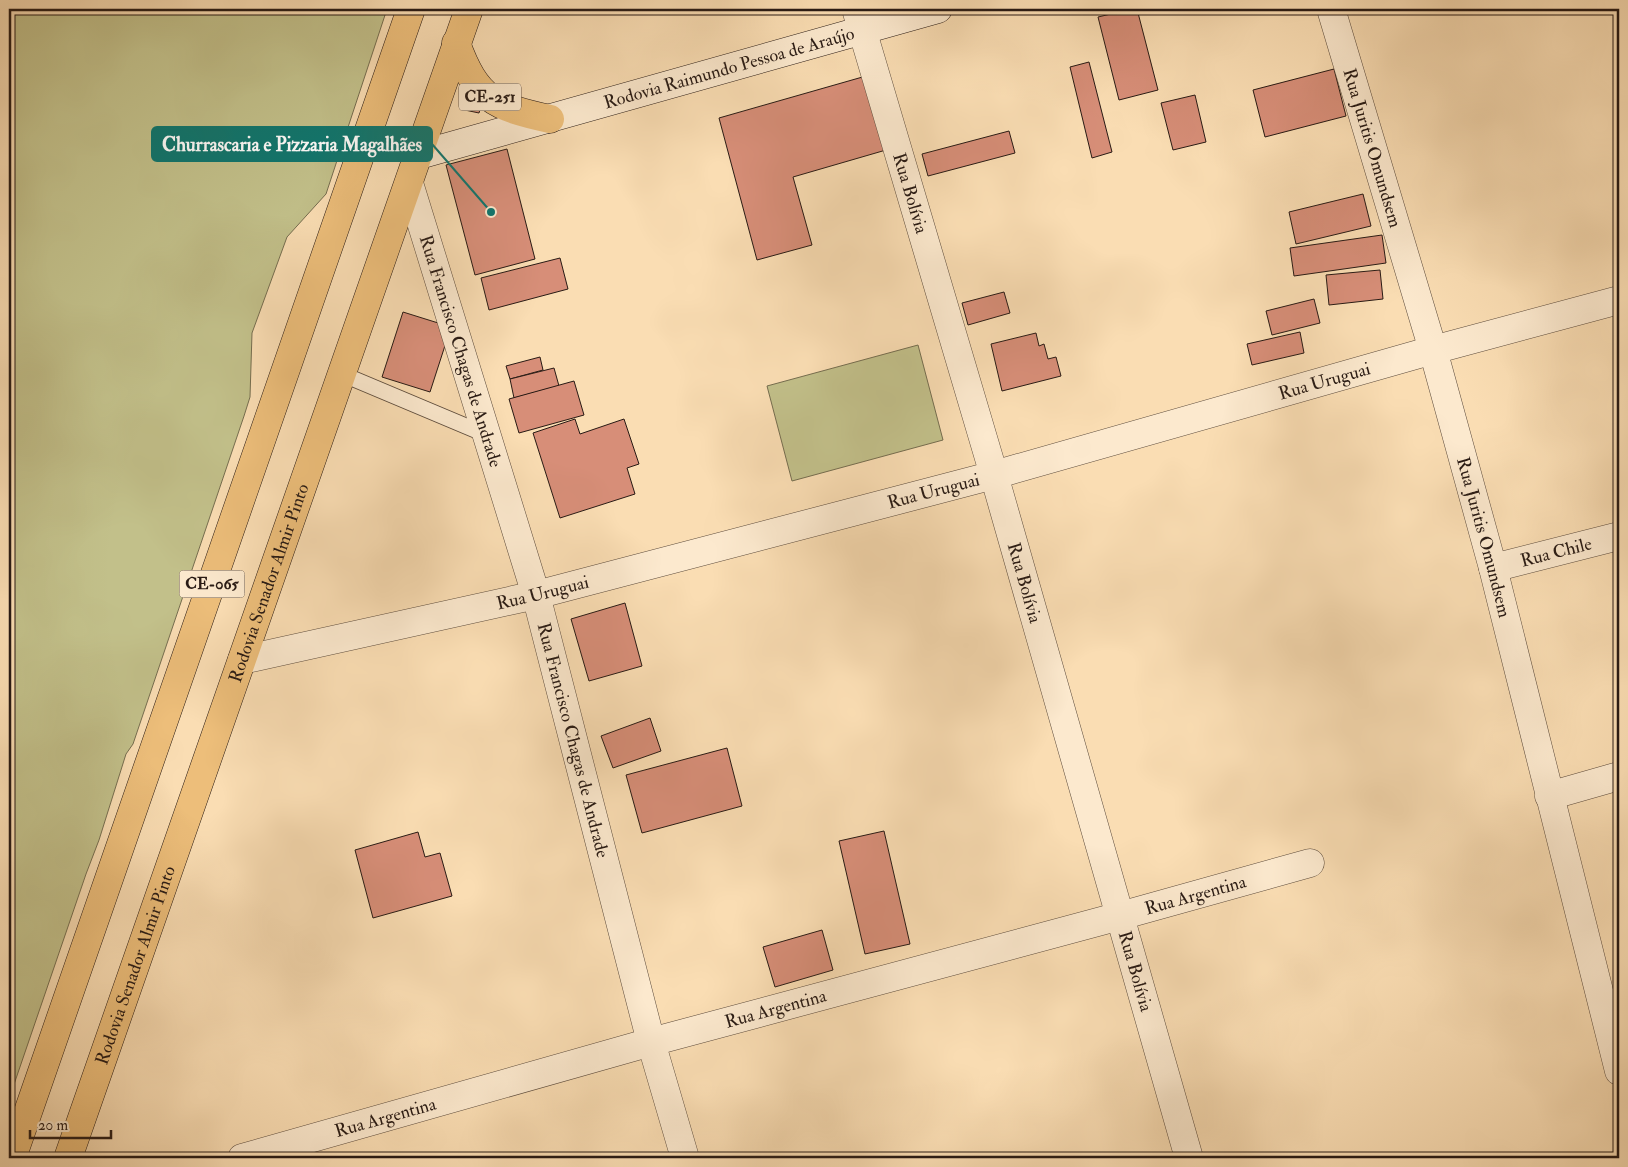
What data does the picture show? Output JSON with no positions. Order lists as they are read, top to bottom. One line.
{"streets":{"main road":["Rodovia Raimundo Pessoa de Araújo","CE-251","CE-065","Rodovia Senador Almir Pinto"],"street":["Rua Juritis Omundsem","Rua Bolívia","Rua Francisco Chagas de Andrade","Rua Uruguai","Rua Chile","Rua Argentina"]},"crossings":[["Rodovia Raimundo Pessoa de Araújo","Rua Bolívia"],["Rodovia Raimundo Pessoa de Araújo","Rodovia Senador Almir Pinto"],["Rua Juritis Omundsem","Rua Uruguai"],["Rua Juritis Omundsem","Rua Chile"],["Rua Bolívia","Rua Uruguai"],["Rua Bolívia","Rua Argentina"],["Rua Francisco Chagas de Andrade","Rua Uruguai"],["Rua Francisco Chagas de Andrade","Rodovia Senador Almir Pinto"],["Rua Francisco Chagas de Andrade","Rua Argentina"],["Rua Uruguai","Rodovia Senador Almir Pinto"]],"places":["Churrascaria e Pizzaria Magalhães"],"scale_bar":"20 m"}
